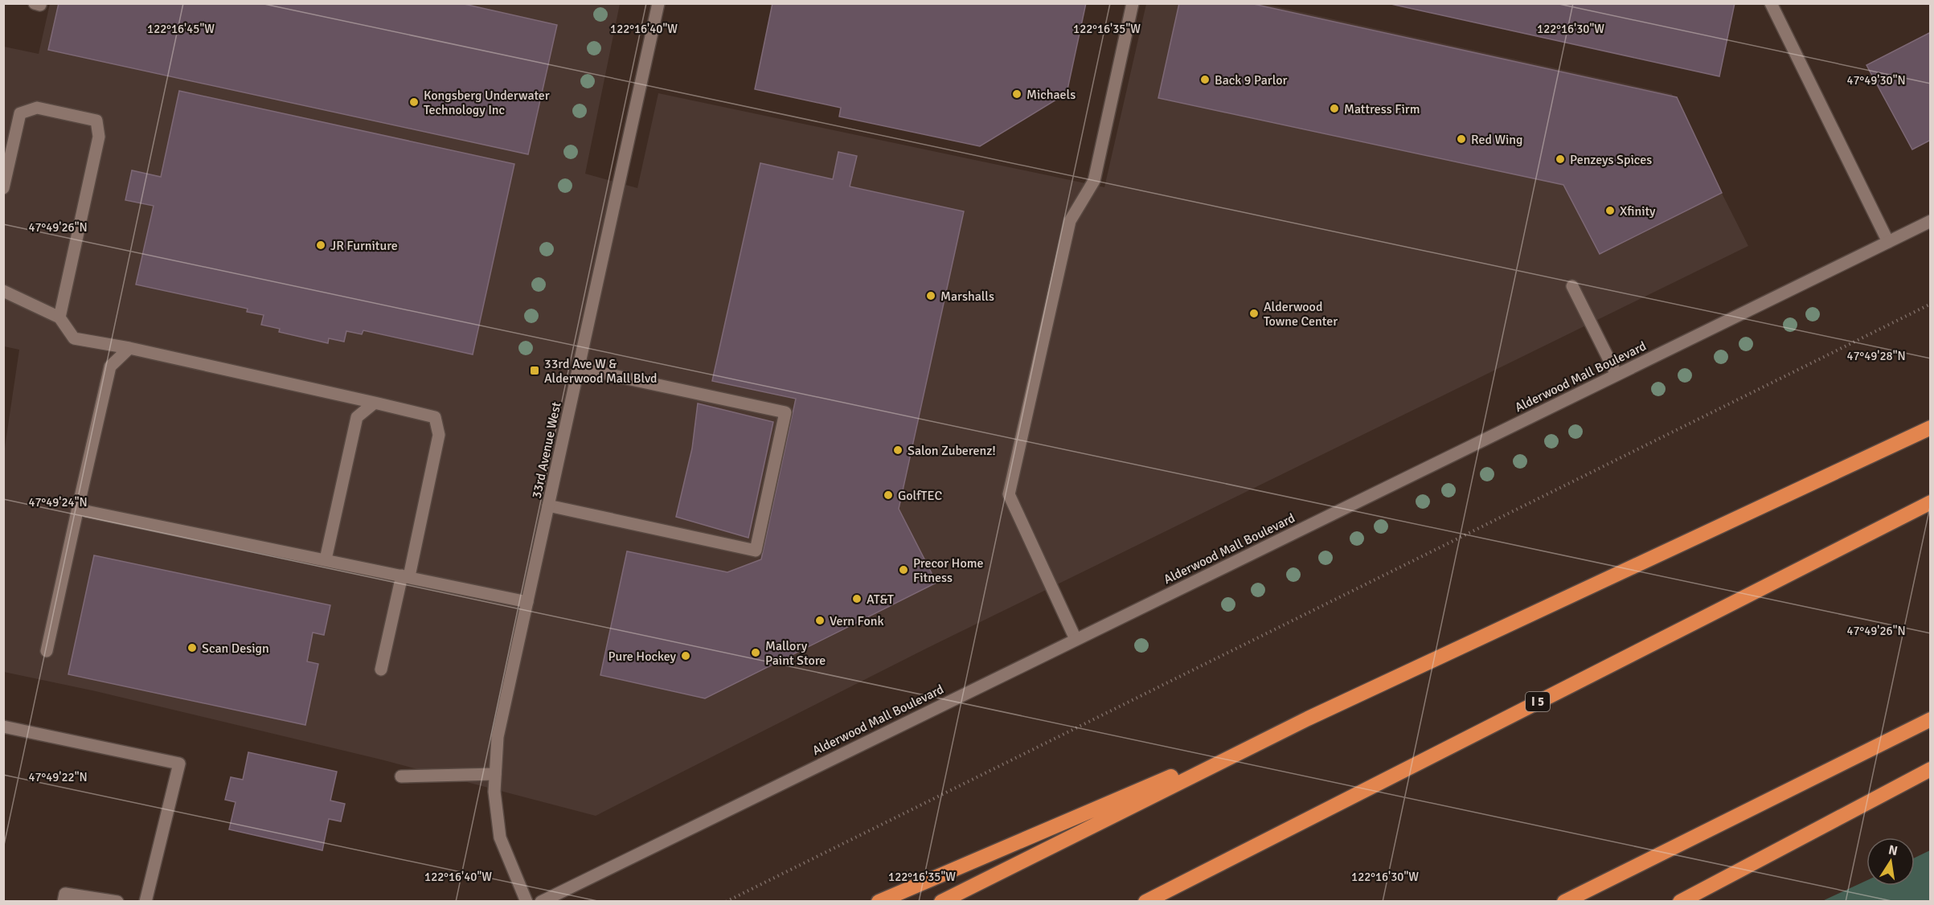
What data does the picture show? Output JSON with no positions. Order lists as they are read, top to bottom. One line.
{"streets":{"highway":["I 5"],"main road":["Alderwood Mall Boulevard","33rd Avenue West"]},"places":{"other":["Back 9 Parlor","Michaels","Kongsberg Underwater Technology Inc","Mattress Firm","Red Wing","Penzeys Spices","Xfinity","JR Furniture","Marshalls","Alderwood Towne Center","Salon Zuberenz!","GolfTEC","Precor Home Fitness","AT&T","Vern Fonk","Scan Design","Mallory Paint Store","Pure Hockey"],"transit":["33rd Ave W & Alderwood Mall Blvd"]},"north":"top","coordinates":["122°16'45\"W","122°16'40\"W","122°16'35\"W","122°16'30\"W","47°49'30\"N","47°49'26\"N","47°49'28\"N","47°49'24\"N","47°49'22\"N"]}
